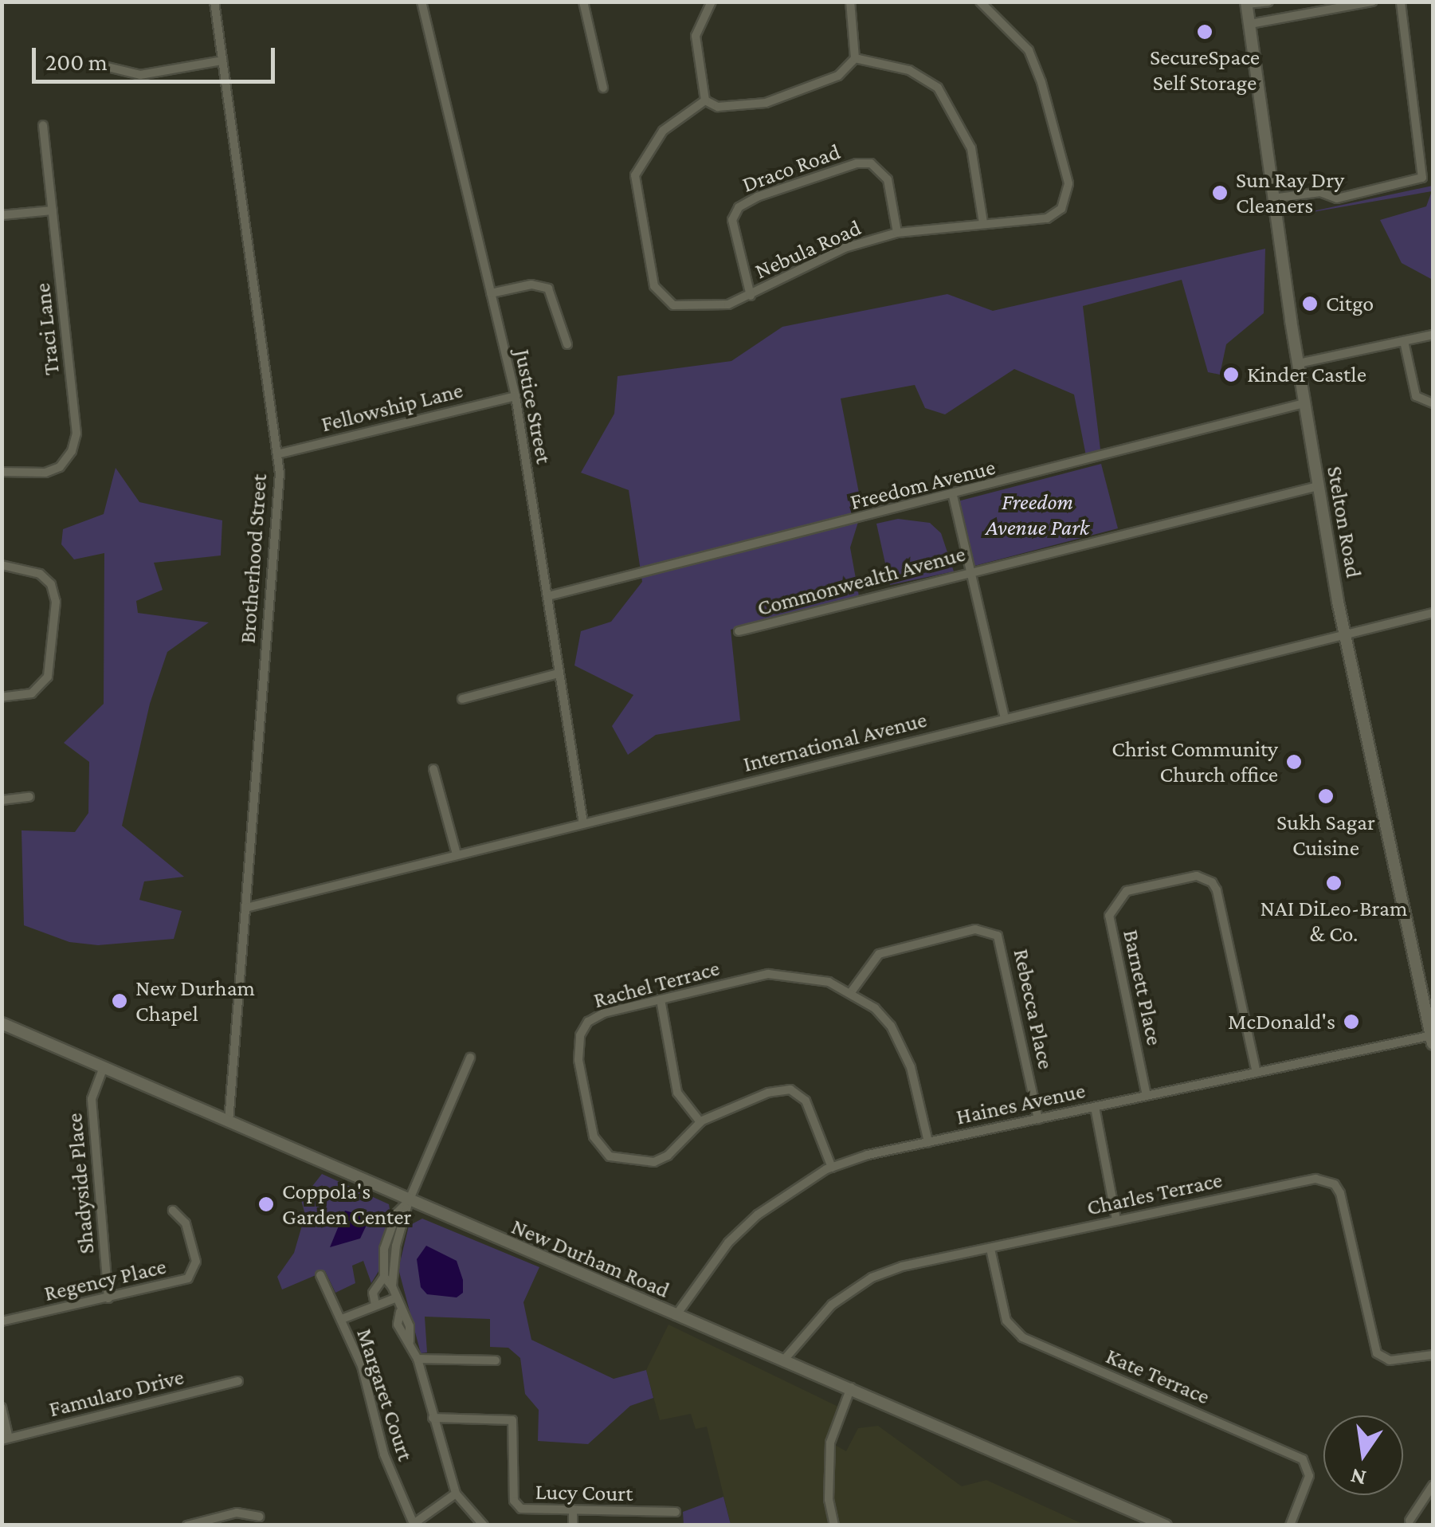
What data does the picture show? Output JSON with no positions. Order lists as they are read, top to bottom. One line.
{"streets":{"main road":["Stelton Road","New Durham Road"],"street":["Draco Road","Nebula Road","Traci Lane","Justice Street","Fellowship Lane","Freedom Avenue","Brotherhood Street","Commonwealth Avenue","International Avenue","Rachel Terrace","Barnett Place","Rebecca Place","Haines Avenue","Shadyside Place","Charles Terrace","Regency Place","Kate Terrace","Famularo Drive","Margaret Court","Lucy Court"]},"crossings":[["Draco Road","Nebula Road"],["Justice Street","Fellowship Lane"],["Justice Street","Freedom Avenue"],["Justice Street","International Avenue"],["Fellowship Lane","Brotherhood Street"],["Freedom Avenue","Stelton Road"],["Stelton Road","Commonwealth Avenue"],["Stelton Road","International Avenue"],["Stelton Road","Haines Avenue"],["Brotherhood Street","International Avenue"],["Brotherhood Street","New Durham Road"],["Rachel Terrace","Rebecca Place"],["Rachel Terrace","Haines Avenue"],["Barnett Place","Haines Avenue"],["Rebecca Place","Haines Avenue"],["Haines Avenue","New Durham Road"],["Shadyside Place","New Durham Road"],["Shadyside Place","Regency Place"],["Charles Terrace","New Durham Road"],["Charles Terrace","Kate Terrace"]],"parks":["Freedom Avenue Park"],"places":["SecureSpace Self Storage","Sun Ray Dry Cleaners","Citgo","Kinder Castle","Christ Community Church office","Sukh Sagar Cuisine","NAI DiLeo-Bram & Co.","New Durham Chapel","McDonald's","Coppola's Garden Center"],"scale_bar":"200 m","north":"bottom"}
